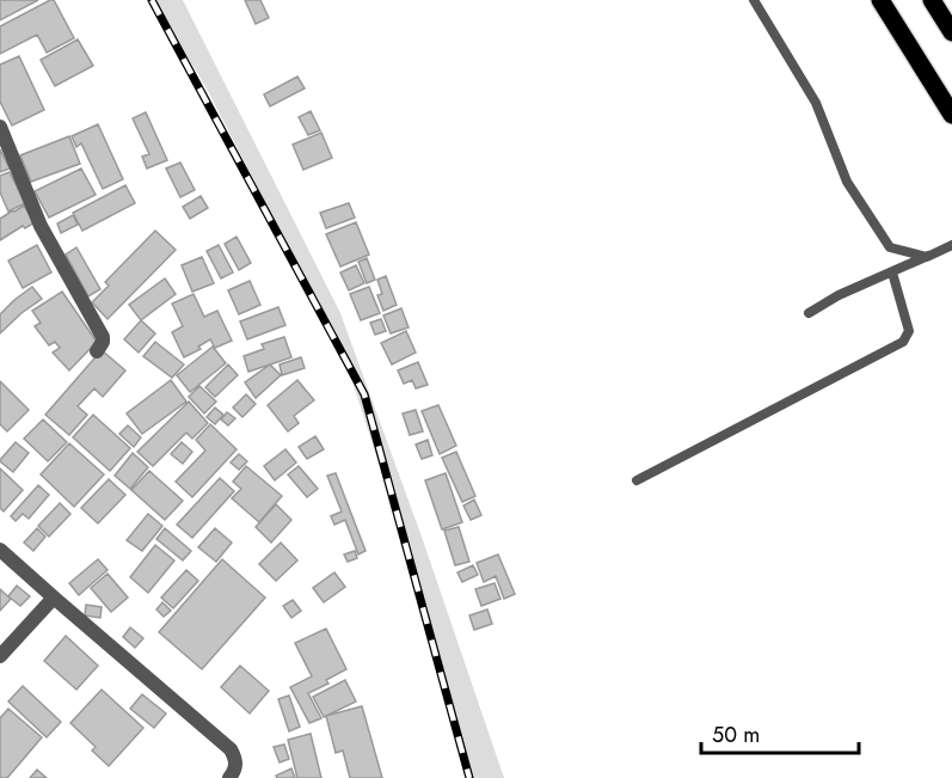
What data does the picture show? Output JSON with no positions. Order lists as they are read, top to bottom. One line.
{"scale_bar":"50 m"}
